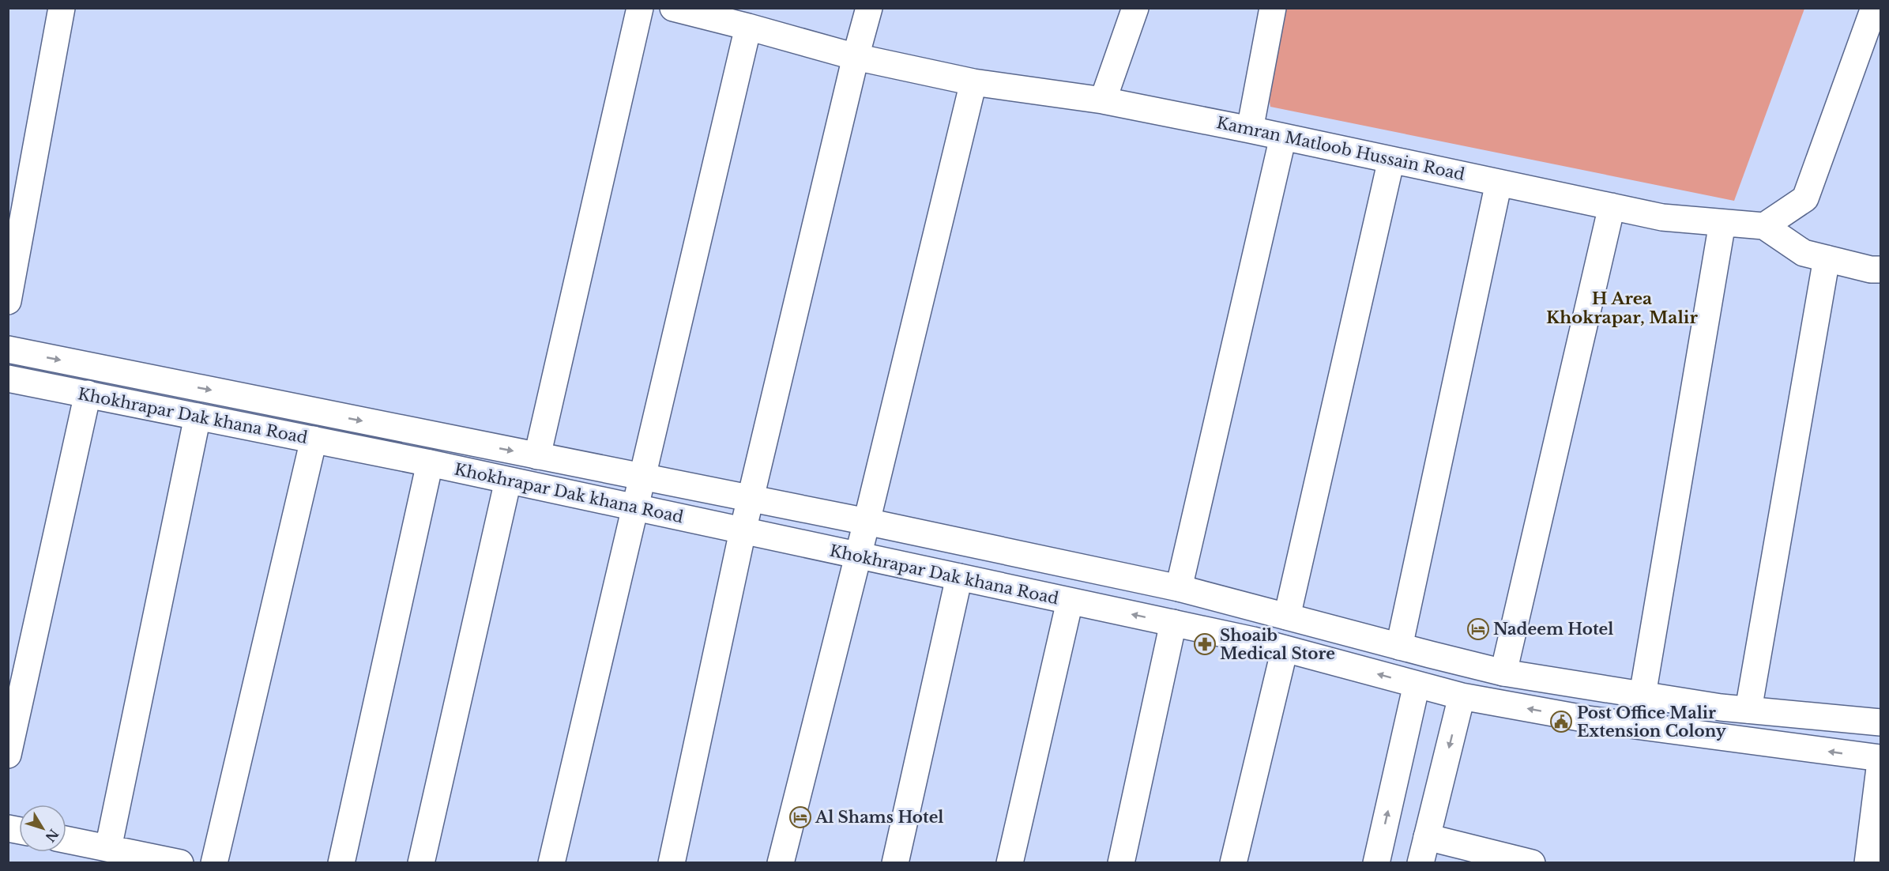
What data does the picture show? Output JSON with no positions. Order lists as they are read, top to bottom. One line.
{"streets":{"street":["Kamran Matloob Hussain Road","Khokhrapar Dak khana Road"]},"districts":["H Area Khokrapar, Malir"],"places":{"hotel":["Nadeem Hotel","Al Shams Hotel"],"pharmacy":["Shoaib Medical Store"],"public building":["Post Office Malir Extension Colony"]},"north":"bottom right"}
